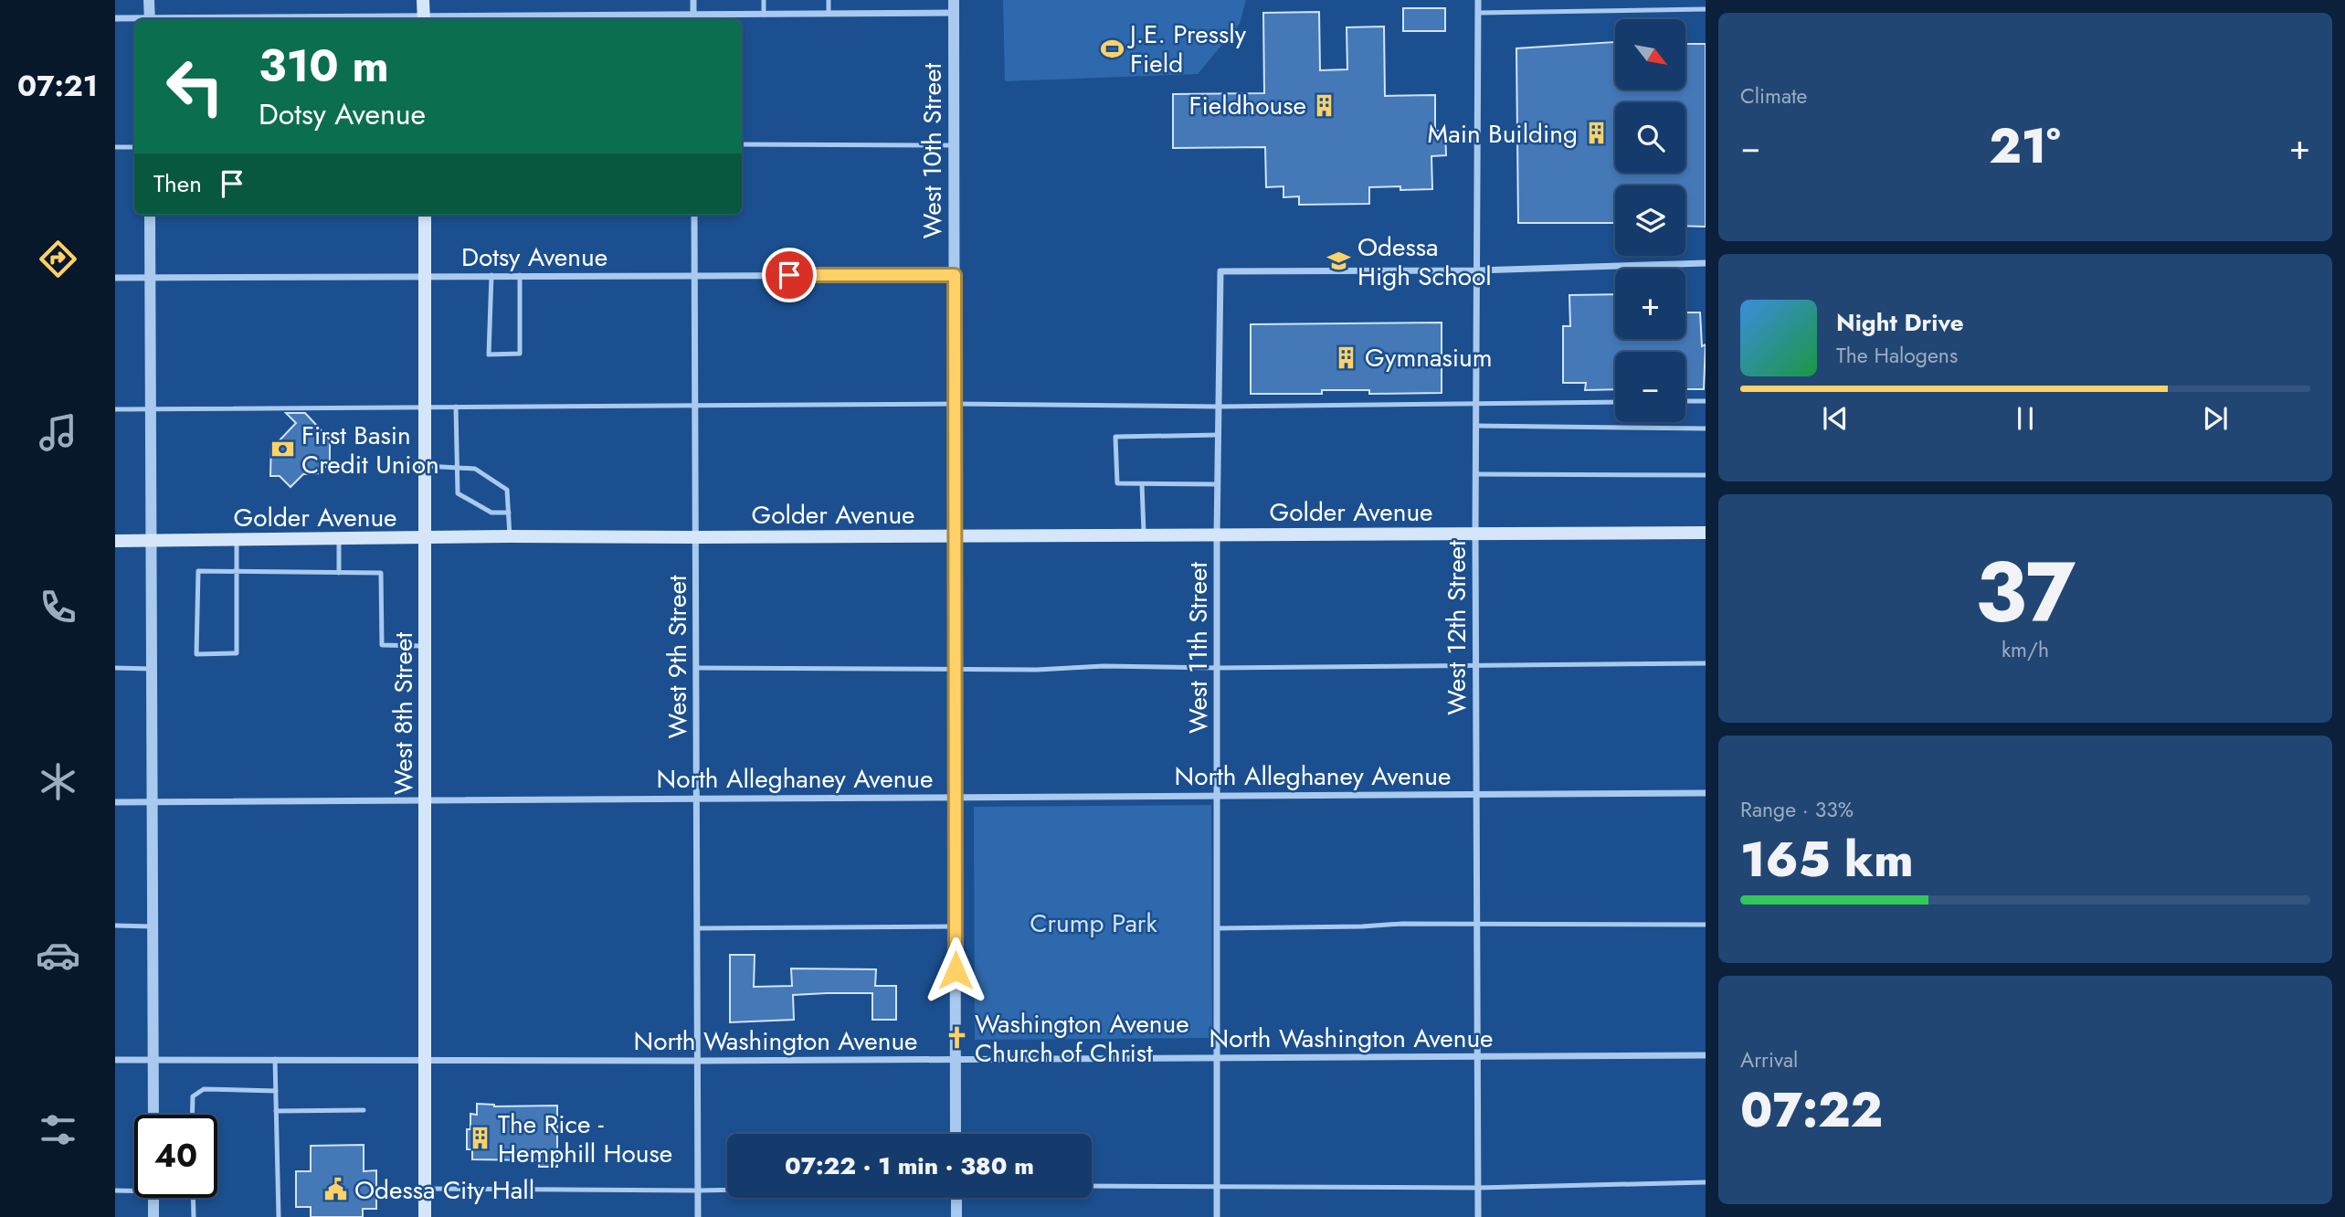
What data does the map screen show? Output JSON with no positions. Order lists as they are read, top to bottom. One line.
{"streets":{"main road":["Golder Avenue","West 8th Street"],"street":["West 10th Street","Dotsy Avenue","West 12th Street","West 11th Street","West 9th Street","North Alleghaney Avenue","North Washington Avenue"]},"crossings":[["West 10th Street","Dotsy Avenue"],["West 10th Street","Golder Avenue"],["West 10th Street","North Alleghaney Avenue"],["West 10th Street","North Washington Avenue"],["Dotsy Avenue","West 9th Street"],["Dotsy Avenue","West 8th Street"],["Golder Avenue","West 12th Street"],["Golder Avenue","West 11th Street"],["Golder Avenue","West 9th Street"],["Golder Avenue","West 8th Street"],["West 12th Street","West 11th Street"],["West 12th Street","North Alleghaney Avenue"],["West 12th Street","North Washington Avenue"],["West 11th Street","North Alleghaney Avenue"],["West 11th Street","North Washington Avenue"],["West 9th Street","North Alleghaney Avenue"],["West 9th Street","North Washington Avenue"],["West 8th Street","North Alleghaney Avenue"],["West 8th Street","North Washington Avenue"]],"parks":["Crump Park"],"places":{"sports":["J.E. Pressly Field"],"building":["Fieldhouse","Main Building","Gymnasium","The Rice - Hemphill House"],"school or university":["Odessa High School"],"bank":["First Basin Credit Union"],"church":["Washington Avenue Church of Christ"],"public building":["Odessa City Hall"]},"north":"bottom right","page":{"tabs":"07:21","tile":["Climate",["37","km/h"],["Range · 33%","165 km"],["Arrival","07:22"]],"map_buttons":["+","−"],"turn":["310 m","Dotsy Avenue"],"heat":["−","21°","+"],"then":"Then","song":["Night Drive","The Halogens"],"limit":"40","trip":"07:22 · 1 min · 380 m"}}
